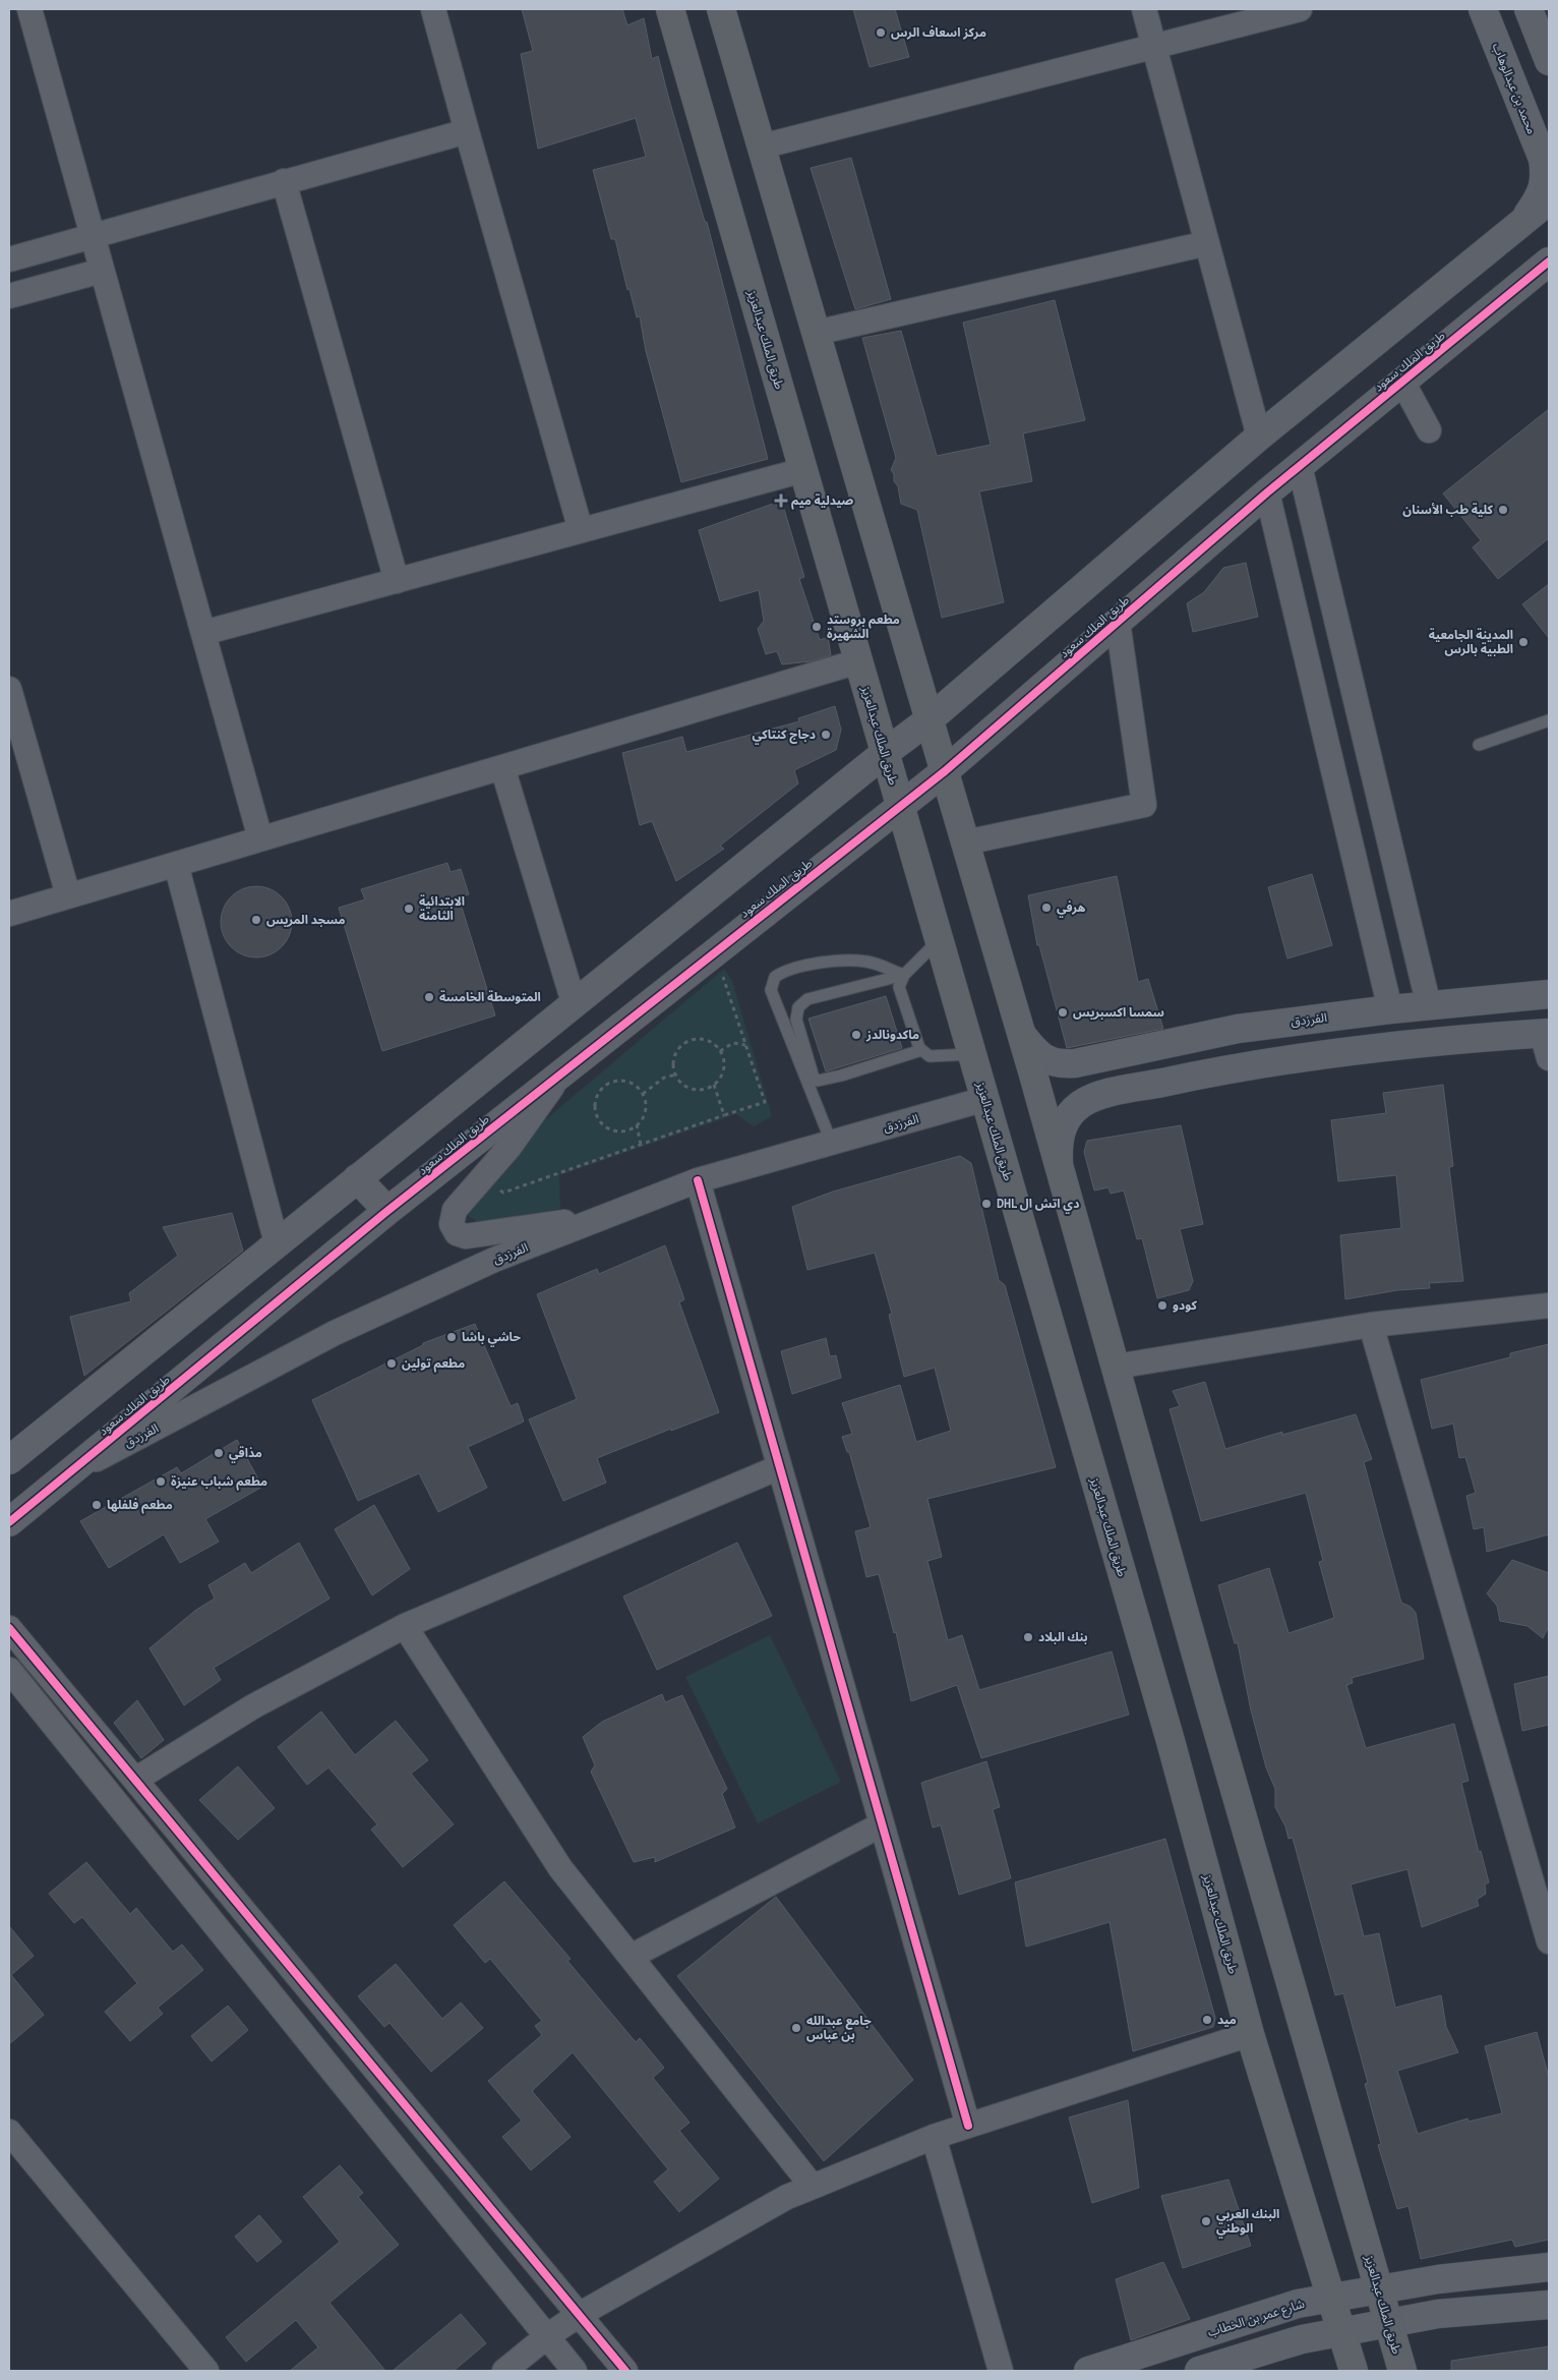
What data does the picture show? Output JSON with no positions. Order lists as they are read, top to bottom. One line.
{"streets":{"highway":["طريق الملك عبدالعزيز"],"street":["محمد بن عبدالوهاب","طريق الملك سعود","الفرزدق","شارع عمر بن الخطاب"]},"crossings":[["طريق الملك عبدالعزيز","طريق الملك سعود"],["طريق الملك عبدالعزيز","الفرزدق"],["طريق الملك عبدالعزيز","شارع عمر بن الخطاب"],["طريق الملك سعود","الفرزدق"]],"places":{"other":["مركز اسعاف الرس","كلية طب الأسنان","مطعم بروستد الشهيرة","المدينة الجامعية الطبية بالرس","دجاج كنتاكي","هرفي","الابتدائية الثامنة","مسجد المريس","المتوسطة الخامسة","سمسا اكسبريس","ماكدونالدز","DHL دي اتش ال","كودو","حاشي باشا","مطعم تولين","مذاقي","مطعم شباب عنيزة","مطعم فلفلها","بنك البلاد","ميد","جامع عبدالله بن عباس","البنك العربي الوطني"],"health":["صيدلية ميم"]}}
